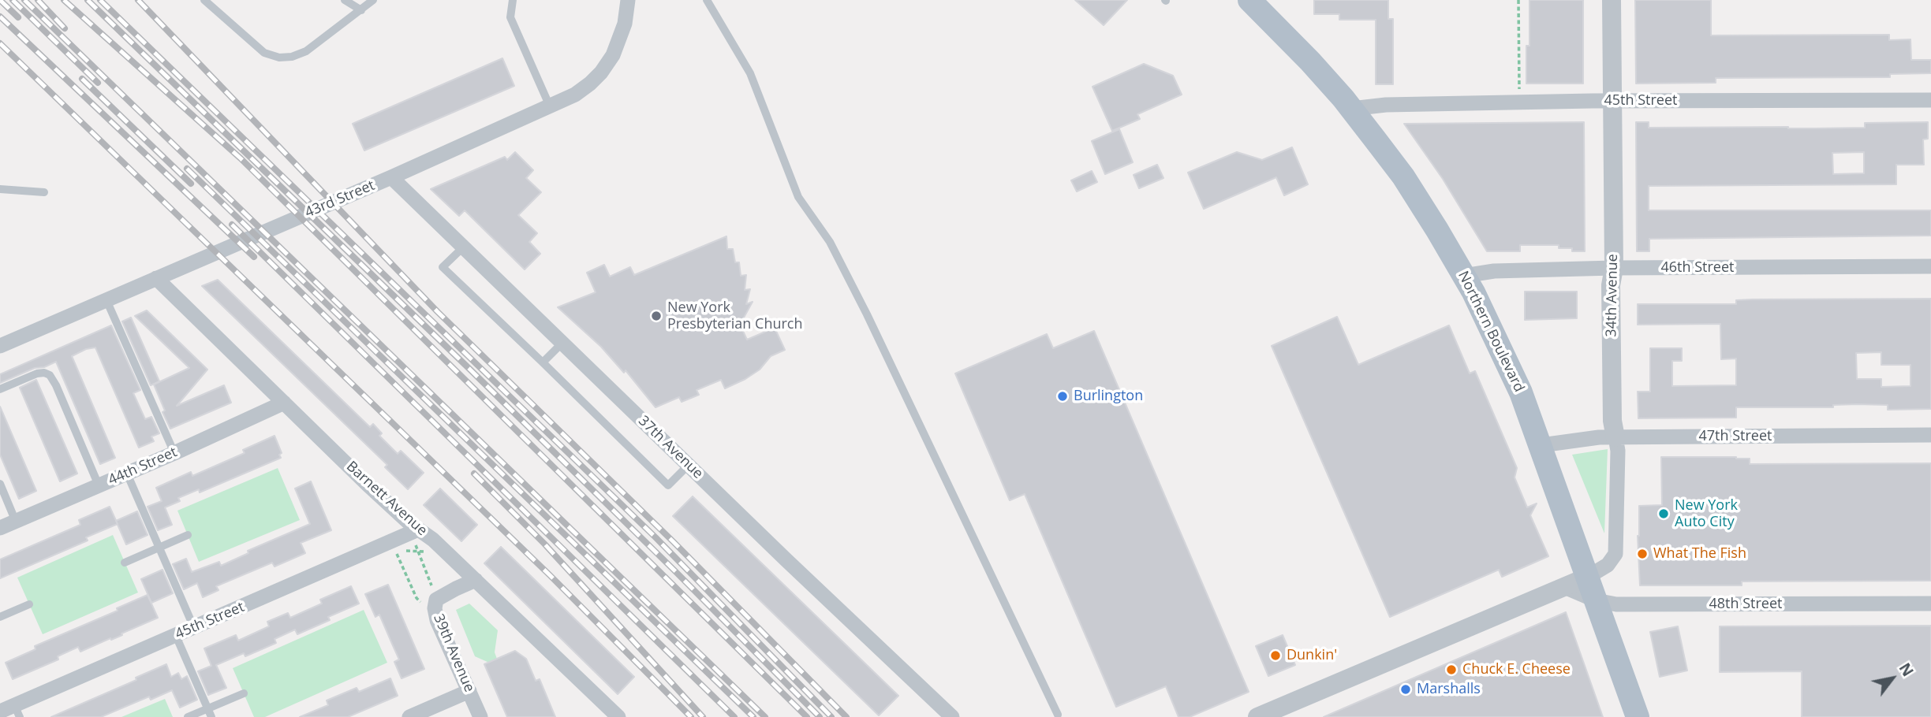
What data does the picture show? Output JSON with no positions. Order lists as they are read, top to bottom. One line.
{"streets":{"main road":["Northern Boulevard"],"street":["45th Street","43rd Street","46th Street","34th Avenue","47th Street","37th Avenue","44th Street","Barnett Avenue","48th Street","39th Avenue"]},"crossings":[["45th Street","34th Avenue"],["45th Street","Northern Boulevard"],["45th Street","Barnett Avenue"],["43rd Street","37th Avenue"],["43rd Street","Barnett Avenue"],["46th Street","34th Avenue"],["46th Street","Northern Boulevard"],["34th Avenue","Northern Boulevard"],["34th Avenue","47th Street"],["Northern Boulevard","47th Street"],["Northern Boulevard","48th Street"],["44th Street","Barnett Avenue"],["Barnett Avenue","39th Avenue"]],"places":["New York Presbyterian Church","Burlington","New York Auto City","What The Fish","Dunkin'","Chuck E. Cheese","Marshalls"],"north":"top right"}
